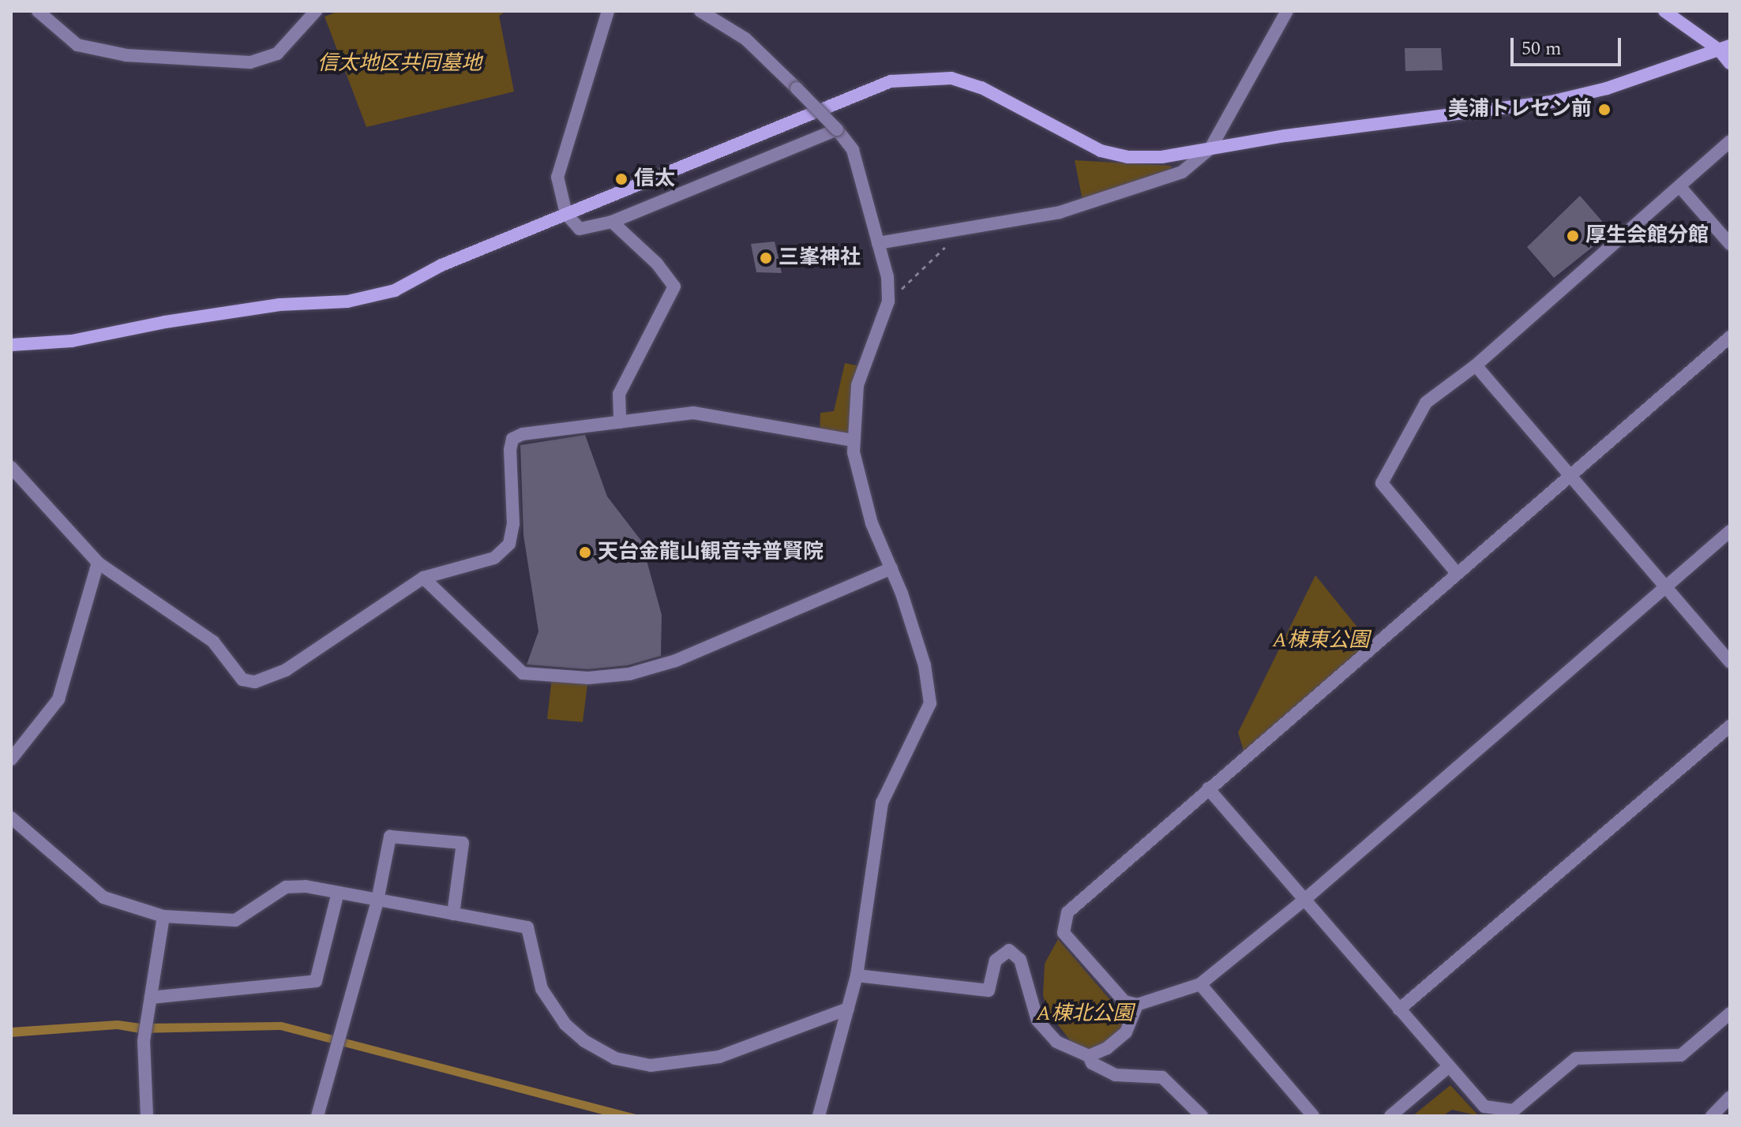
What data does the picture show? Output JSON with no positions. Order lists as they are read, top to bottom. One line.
{"parks":["信太地区共同墓地","A棟東公園","A棟北公園"],"places":["美浦トレセン前","信太","厚生会館分館","三峯神社","天台金龍山観音寺普賢院"],"scale_bar":"50 m"}
